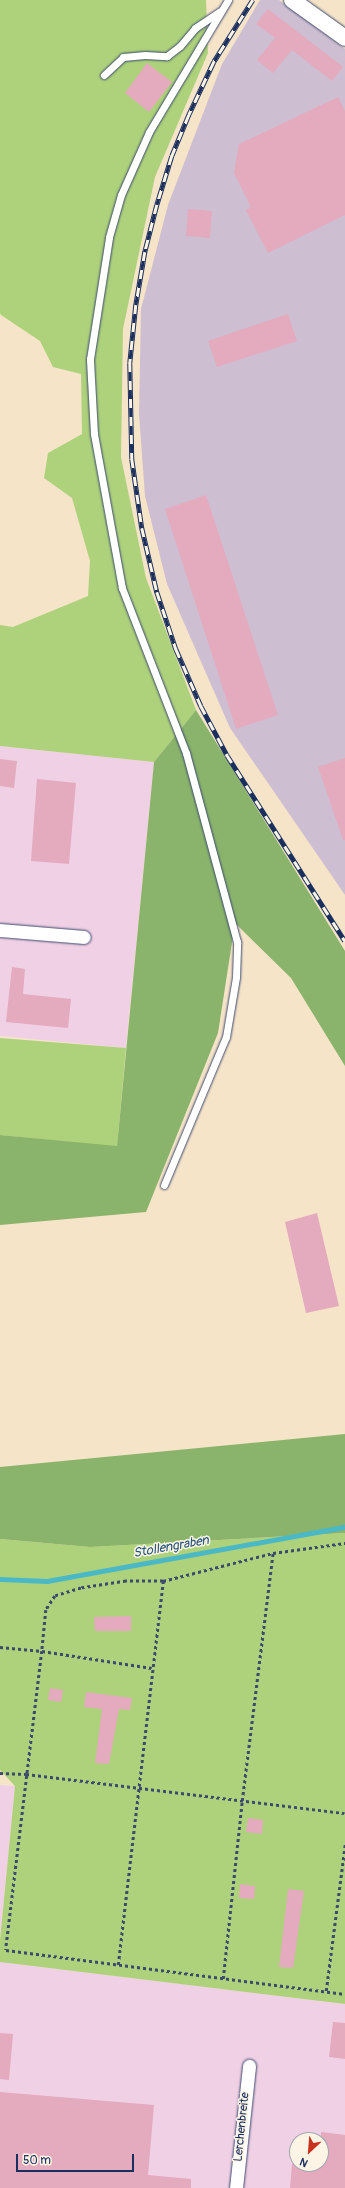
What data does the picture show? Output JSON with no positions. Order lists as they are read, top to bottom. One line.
{"streets":{"street":["Lerchenbreite"]},"water":["Stollengraben"],"scale_bar":"50 m","north":"bottom left"}
